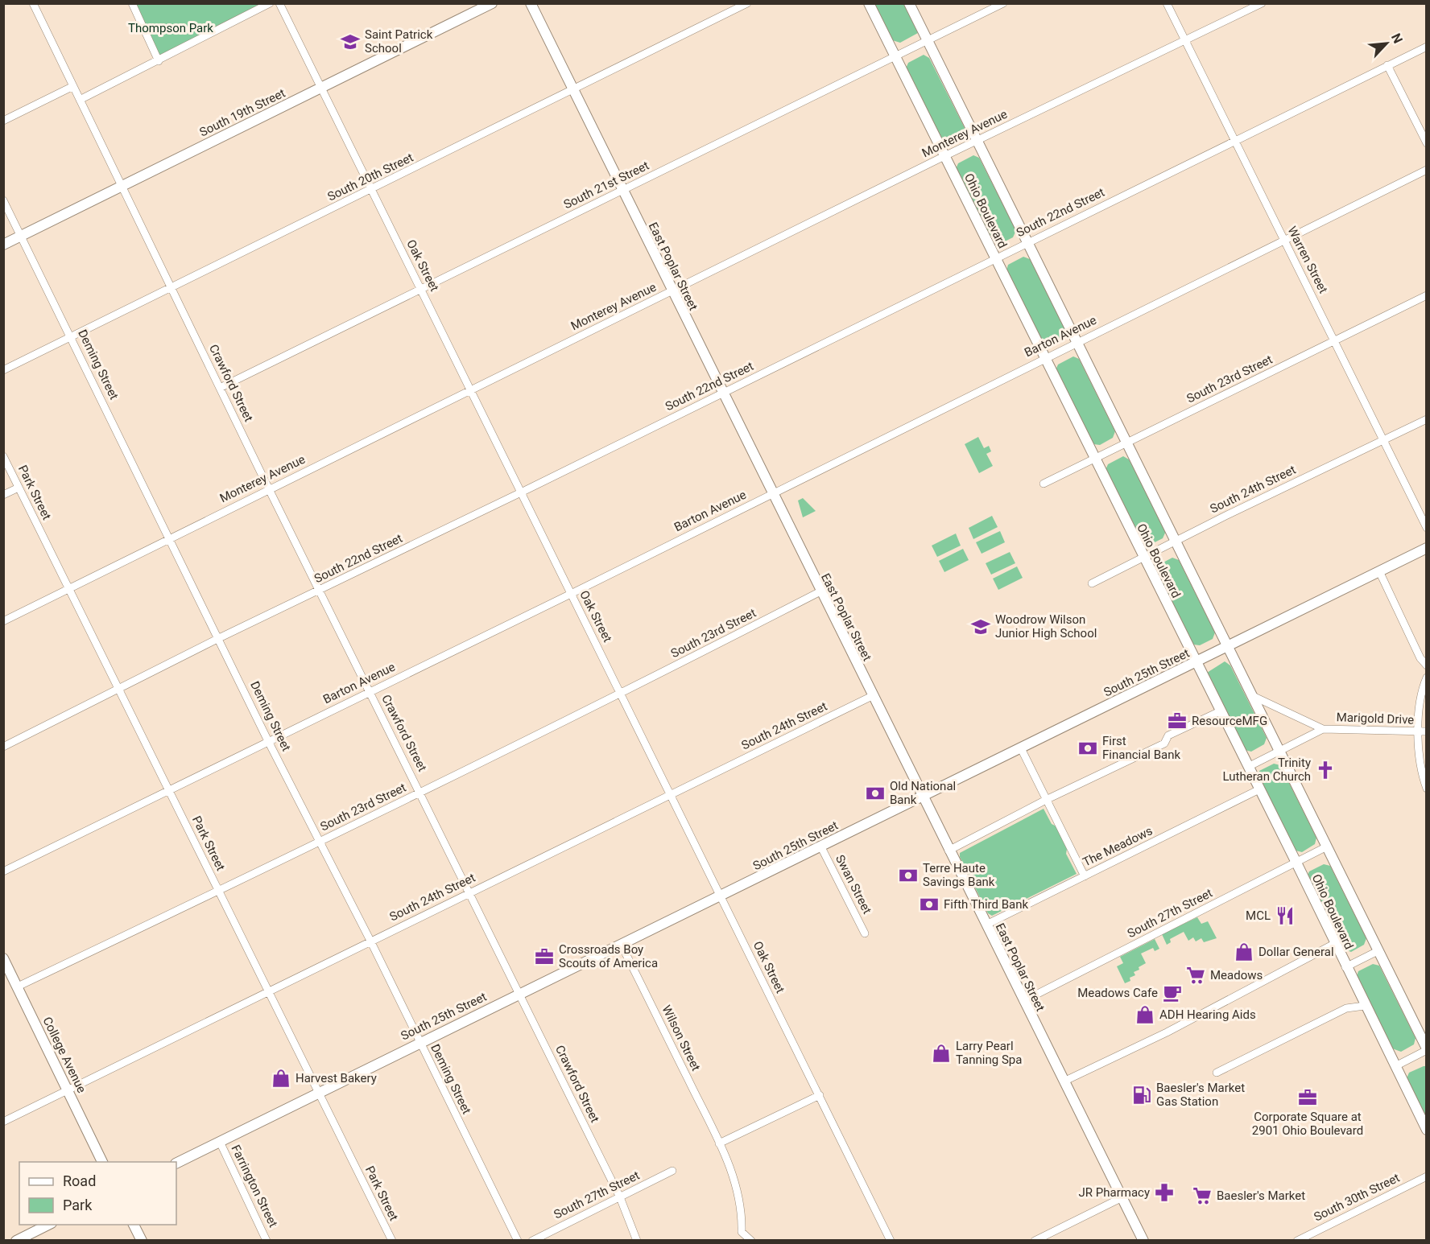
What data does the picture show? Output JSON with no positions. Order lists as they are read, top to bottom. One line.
{"streets":{"street":["South 19th Street","Monterey Avenue","South 20th Street","South 21st Street","Ohio Boulevard","South 22nd Street","Warren Street","Oak Street","East Poplar Street","Barton Avenue","Deming Street","South 23rd Street","Crawford Street","South 24th Street","Park Street","South 25th Street","Marigold Drive","The Meadows","Swan Street","South 27th Street","Wilson Street","College Avenue","Farrington Street","South 30th Street"]},"crossings":[["South 19th Street","Oak Street"],["South 19th Street","Deming Street"],["South 19th Street","Crawford Street"],["Monterey Avenue","Ohio Boulevard"],["Monterey Avenue","Warren Street"],["Monterey Avenue","Oak Street"],["Monterey Avenue","East Poplar Street"],["Monterey Avenue","Deming Street"],["Monterey Avenue","Crawford Street"],["Monterey Avenue","Park Street"],["South 20th Street","Oak Street"],["South 20th Street","East Poplar Street"],["South 20th Street","Deming Street"],["South 20th Street","Crawford Street"],["South 21st Street","Ohio Boulevard"],["South 21st Street","Oak Street"],["South 21st Street","East Poplar Street"],["South 21st Street","Crawford Street"],["Ohio Boulevard","South 22nd Street"],["Ohio Boulevard","Barton Avenue"],["Ohio Boulevard","South 23rd Street"],["Ohio Boulevard","South 24th Street"],["Ohio Boulevard","South 25th Street"],["Ohio Boulevard","Marigold Drive"],["Ohio Boulevard","The Meadows"],["Ohio Boulevard","South 27th Street"],["South 22nd Street","Warren Street"],["South 22nd Street","Oak Street"],["South 22nd Street","East Poplar Street"],["South 22nd Street","Deming Street"],["South 22nd Street","Crawford Street"],["South 22nd Street","Park Street"],["Warren Street","Barton Avenue"],["Warren Street","South 23rd Street"],["Warren Street","South 24th Street"],["Oak Street","Barton Avenue"],["Oak Street","South 23rd Street"],["Oak Street","South 24th Street"],["Oak Street","South 25th Street"],["East Poplar Street","Barton Avenue"],["East Poplar Street","South 23rd Street"],["East Poplar Street","South 24th Street"],["East Poplar Street","South 25th Street"],["East Poplar Street","The Meadows"],["East Poplar Street","South 27th Street"],["Barton Avenue","Deming Street"],["Barton Avenue","Crawford Street"],["Barton Avenue","Park Street"],["Deming Street","South 23rd Street"],["Deming Street","South 24th Street"],["Deming Street","South 25th Street"],["South 23rd Street","Crawford Street"],["South 23rd Street","Park Street"],["South 23rd Street","College Avenue"],["Crawford Street","South 24th Street"],["Crawford Street","South 25th Street"],["Crawford Street","South 27th Street"],["South 24th Street","Park Street"],["South 24th Street","College Avenue"],["Park Street","South 25th Street"],["South 25th Street","Swan Street"],["South 25th Street","Wilson Street"],["South 25th Street","Farrington Street"]],"parks":["Thompson Park"],"places":{"school or university":["Saint Patrick School","Woodrow Wilson Junior High School"],"office":["ResourceMFG","Crossroads Boy Scouts of America","Corporate Square at 2901 Ohio Boulevard"],"bank":["First Financial Bank","Old National Bank","Terre Haute Savings Bank","Fifth Third Bank"],"church":["Trinity Lutheran Church"],"restaurant":["MCL"],"shop":["Dollar General","ADH Hearing Aids","Larry Pearl Tanning Spa","Harvest Bakery"],"supermarket":["Meadows","Baesler's Market"],"cafe":["Meadows Cafe"],"fuel station":["Baesler's Market Gas Station"],"pharmacy":["JR Pharmacy"]},"legend":["Road","Park"],"north":"top right"}
